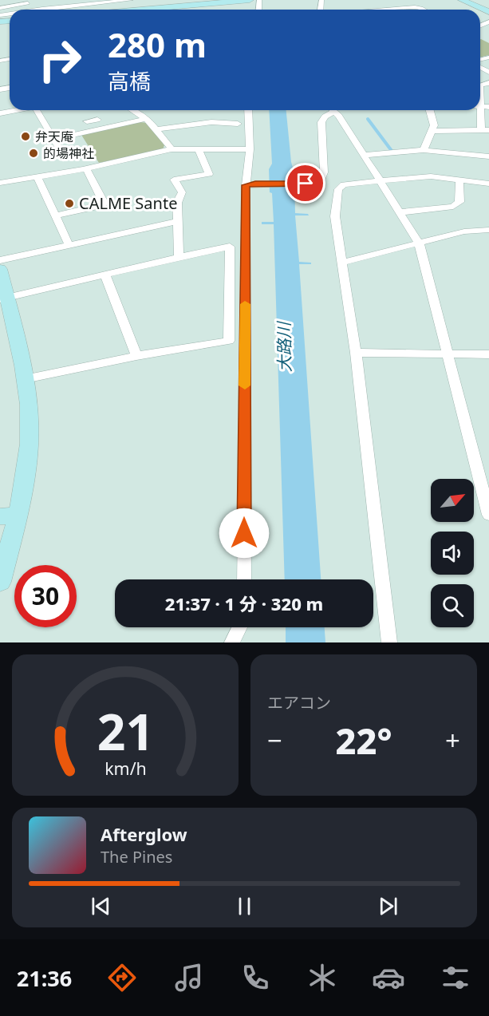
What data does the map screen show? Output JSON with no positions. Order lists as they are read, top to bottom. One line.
{"water":["大路川"],"places":["弁天庵","的場神社","CALME Sante"],"north":"top right","page":{"turn":["280 m","高橋"],"limit":"30","trip":"21:37 · 1 分 · 320 m","tile":"エアコン","heat":["−","22°","+"],"song":["Afterglow","The Pines"],"tabs":"21:36","gauge":["21","km/h"]}}
